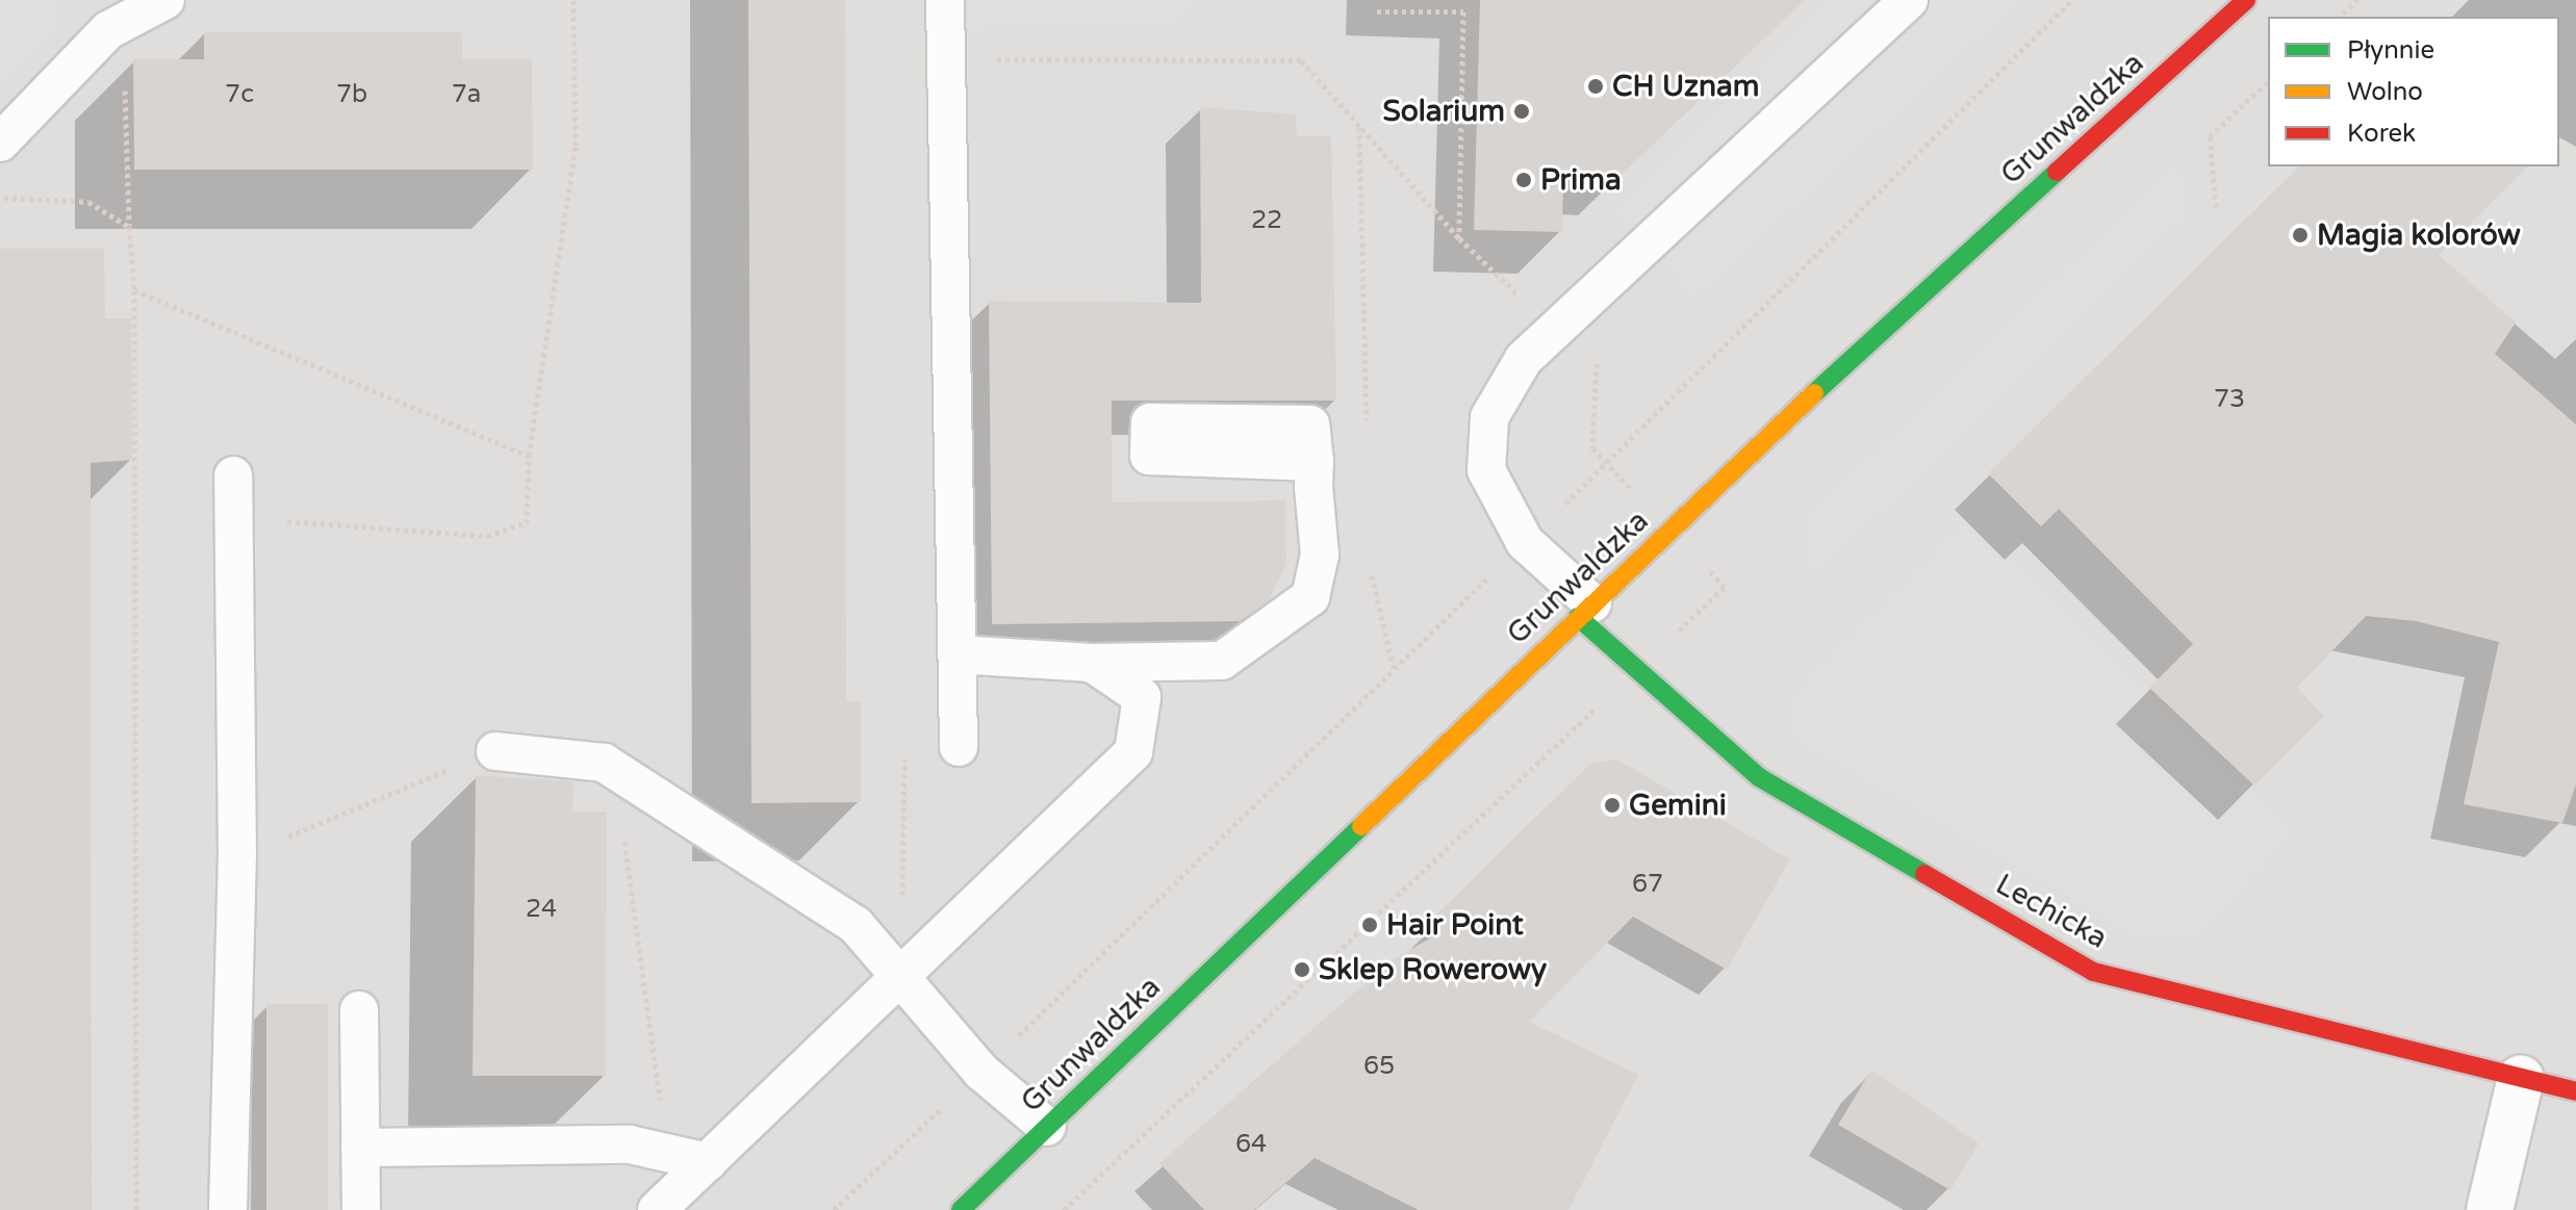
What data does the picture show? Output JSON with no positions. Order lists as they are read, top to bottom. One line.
{"streets":{"street":["Grunwaldzka","Lechicka"]},"crossings":[["Grunwaldzka","Lechicka"]],"places":["CH Uznam","Solarium","Prima","Magia kolorów","Gemini","Hair Point","Sklep Rowerowy"],"house_numbers":["7c","7b","7a","22","73","67","24","65","64"],"legend":["Płynnie","Wolno","Korek"]}
